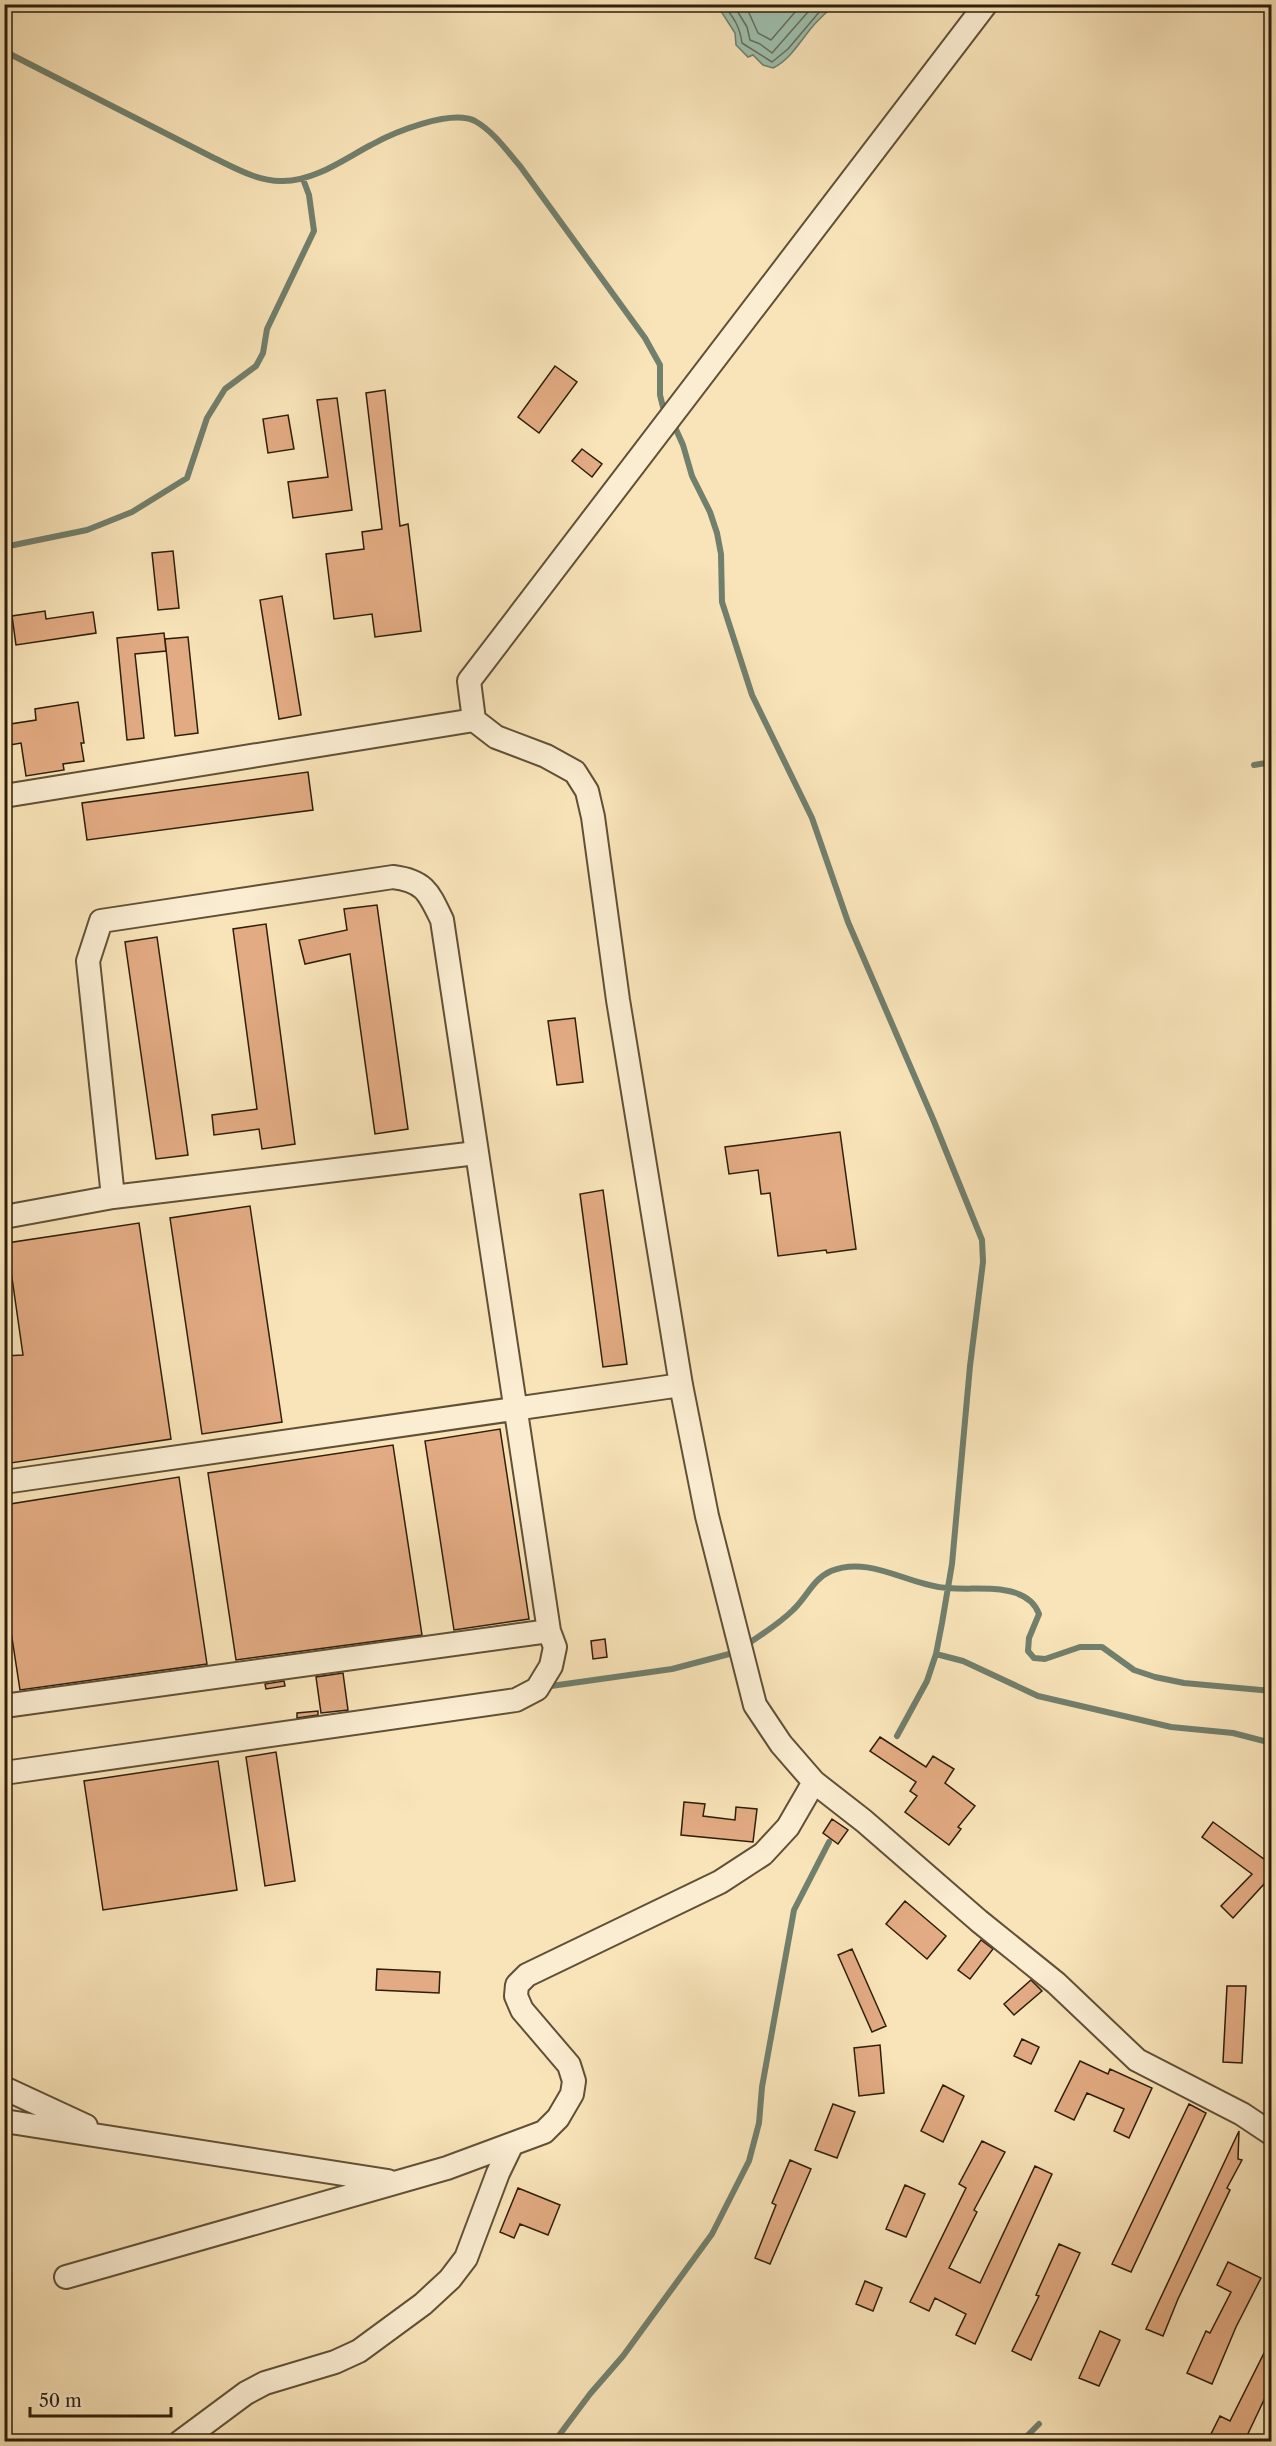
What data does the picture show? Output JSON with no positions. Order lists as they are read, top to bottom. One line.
{"scale_bar":"50 m"}
